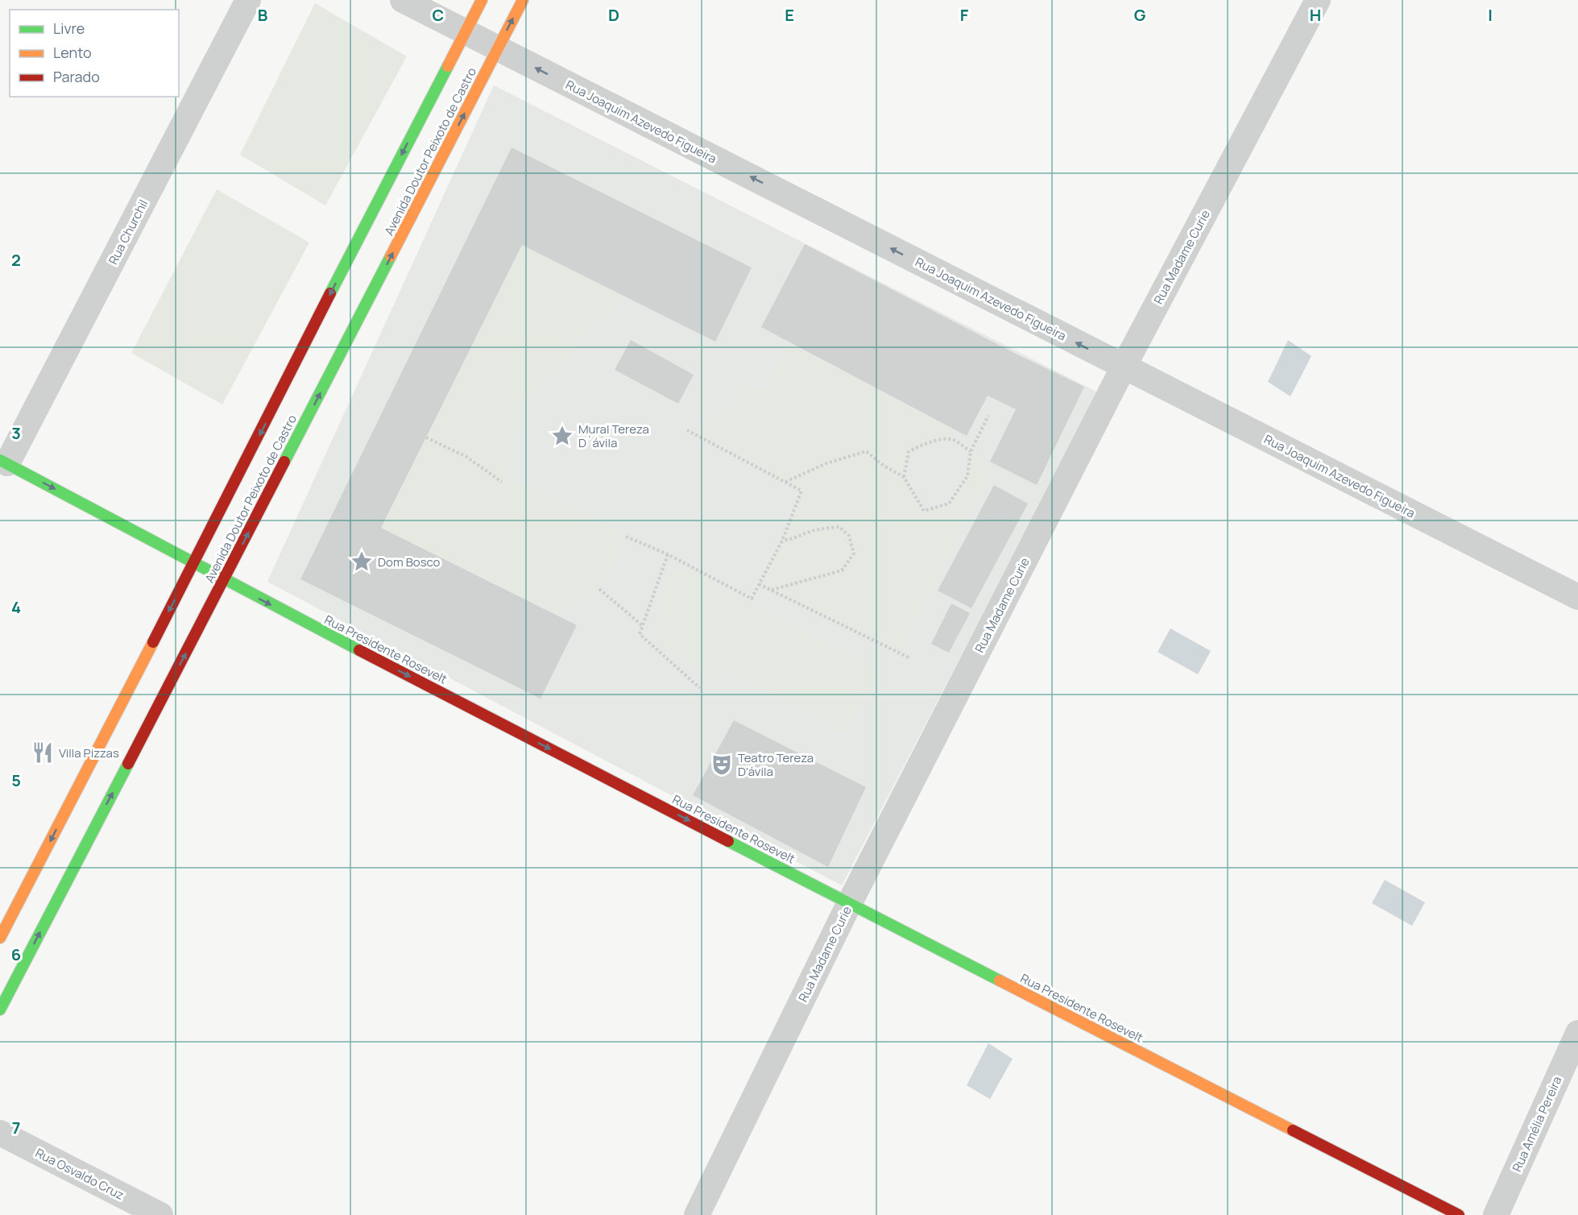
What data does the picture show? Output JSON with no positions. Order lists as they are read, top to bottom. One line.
{"streets":{"street":["Rua Joaquim Azevedo Figueira","Avenida Doutor Peixoto de Castro","Rua Churchil","Rua Madame Curie","Rua Presidente Rosevelt","Rua Amélia Pereira","Rua Osvaldo Cruz"]},"crossings":[["Rua Joaquim Azevedo Figueira","Avenida Doutor Peixoto de Castro"],["Rua Joaquim Azevedo Figueira","Rua Madame Curie"],["Avenida Doutor Peixoto de Castro","Rua Presidente Rosevelt"],["Rua Churchil","Rua Presidente Rosevelt"],["Rua Madame Curie","Rua Presidente Rosevelt"]],"one_way":["Rua Joaquim Azevedo Figueira","Rua Presidente Rosevelt"],"places":{"place":["Mural Tereza D´ávila","Dom Bosco"],"restaurant":["Villa Pizzas"],"theatre":["Teatro Tereza D'ávila"]},"legend":["Livre","Lento","Parado"],"grid":{"columns":["B","C","D","E","F","G","H","I"],"rows":["2","3","4","5","6","7"]}}
